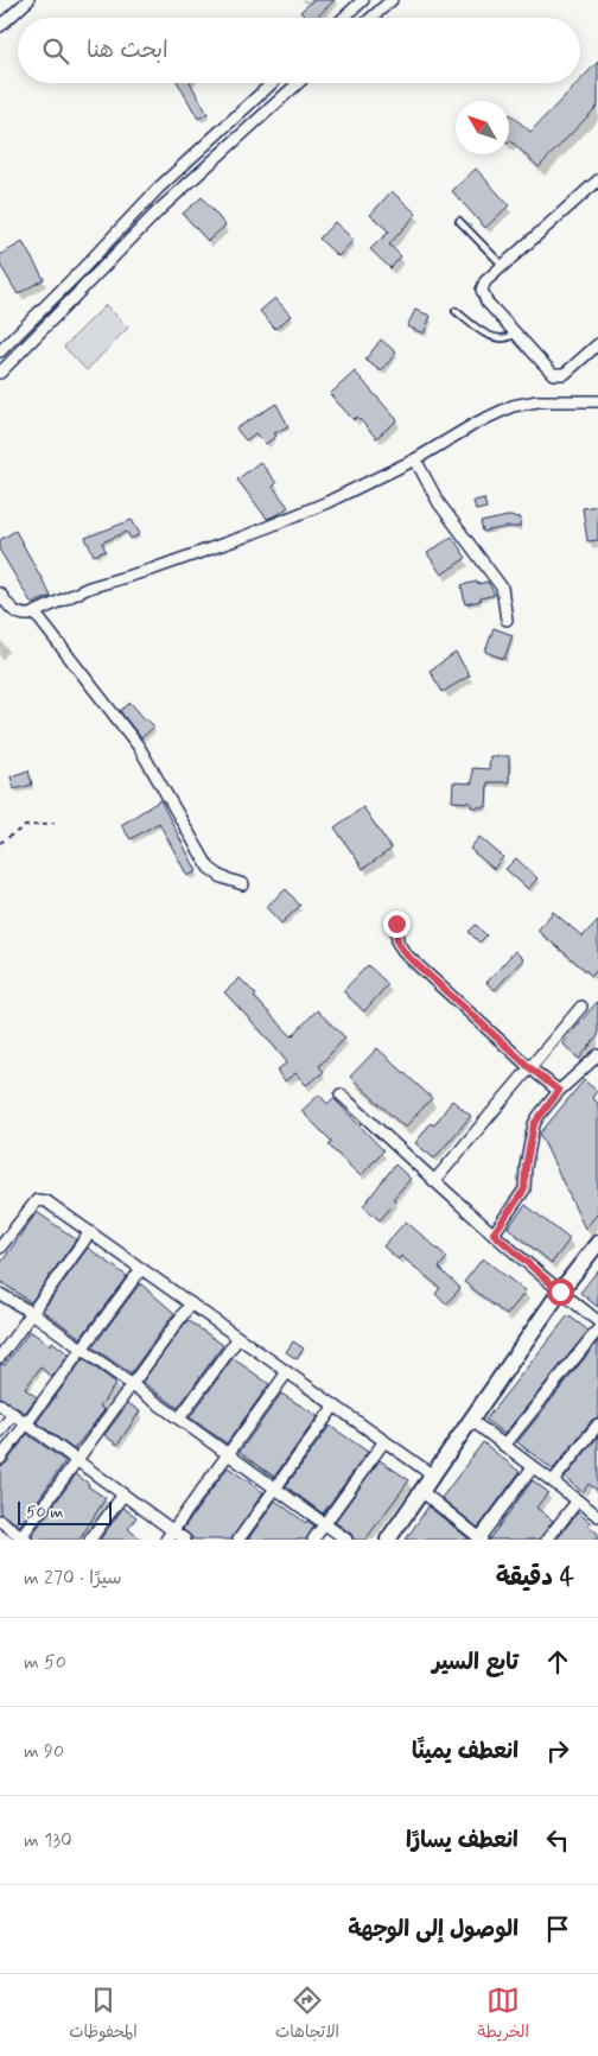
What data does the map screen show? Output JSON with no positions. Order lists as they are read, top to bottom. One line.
{"scale_bar":"50 m","north":"top left","page":{"search":"ابحث هنا","scale":"50 m","heading":["4 دقيقة","سيرًا · 270 m"],"list":[["تابع السير","50 m"],["انعطف يمينًا","90 m"],["انعطف يسارًا","130 m"],"الوصول إلى الوجهة"],"nav":["الخريطة","الاتجاهات","المحفوظات"]}}
